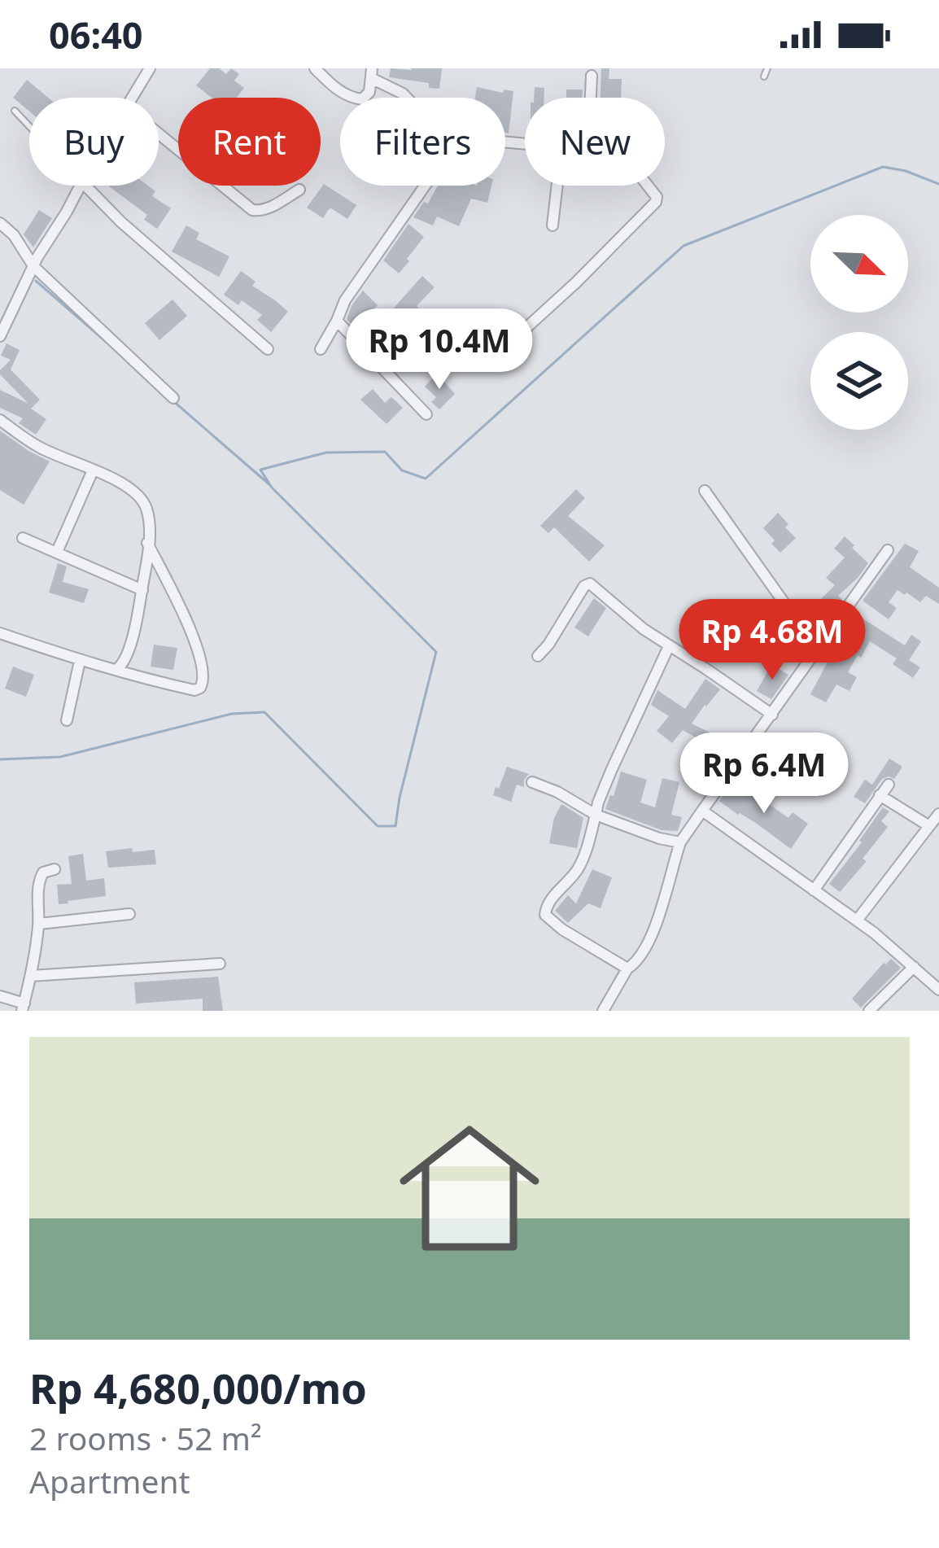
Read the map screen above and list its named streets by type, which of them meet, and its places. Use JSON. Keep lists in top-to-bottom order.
{
  "north": "bottom right",
  "page": {
    "status": "06:40",
    "chip": [
      "Buy",
      "Rent",
      "Filters",
      "New"
    ],
    "price": ["Rp 10.4M", "Rp 4.68M", "Rp 6.4M"],
    "list": [
      {
        "name": "Rp 4,680,000/mo",
        "note": "2 rooms · 52 m² · Apartment"
      }
    ]
  }
}
